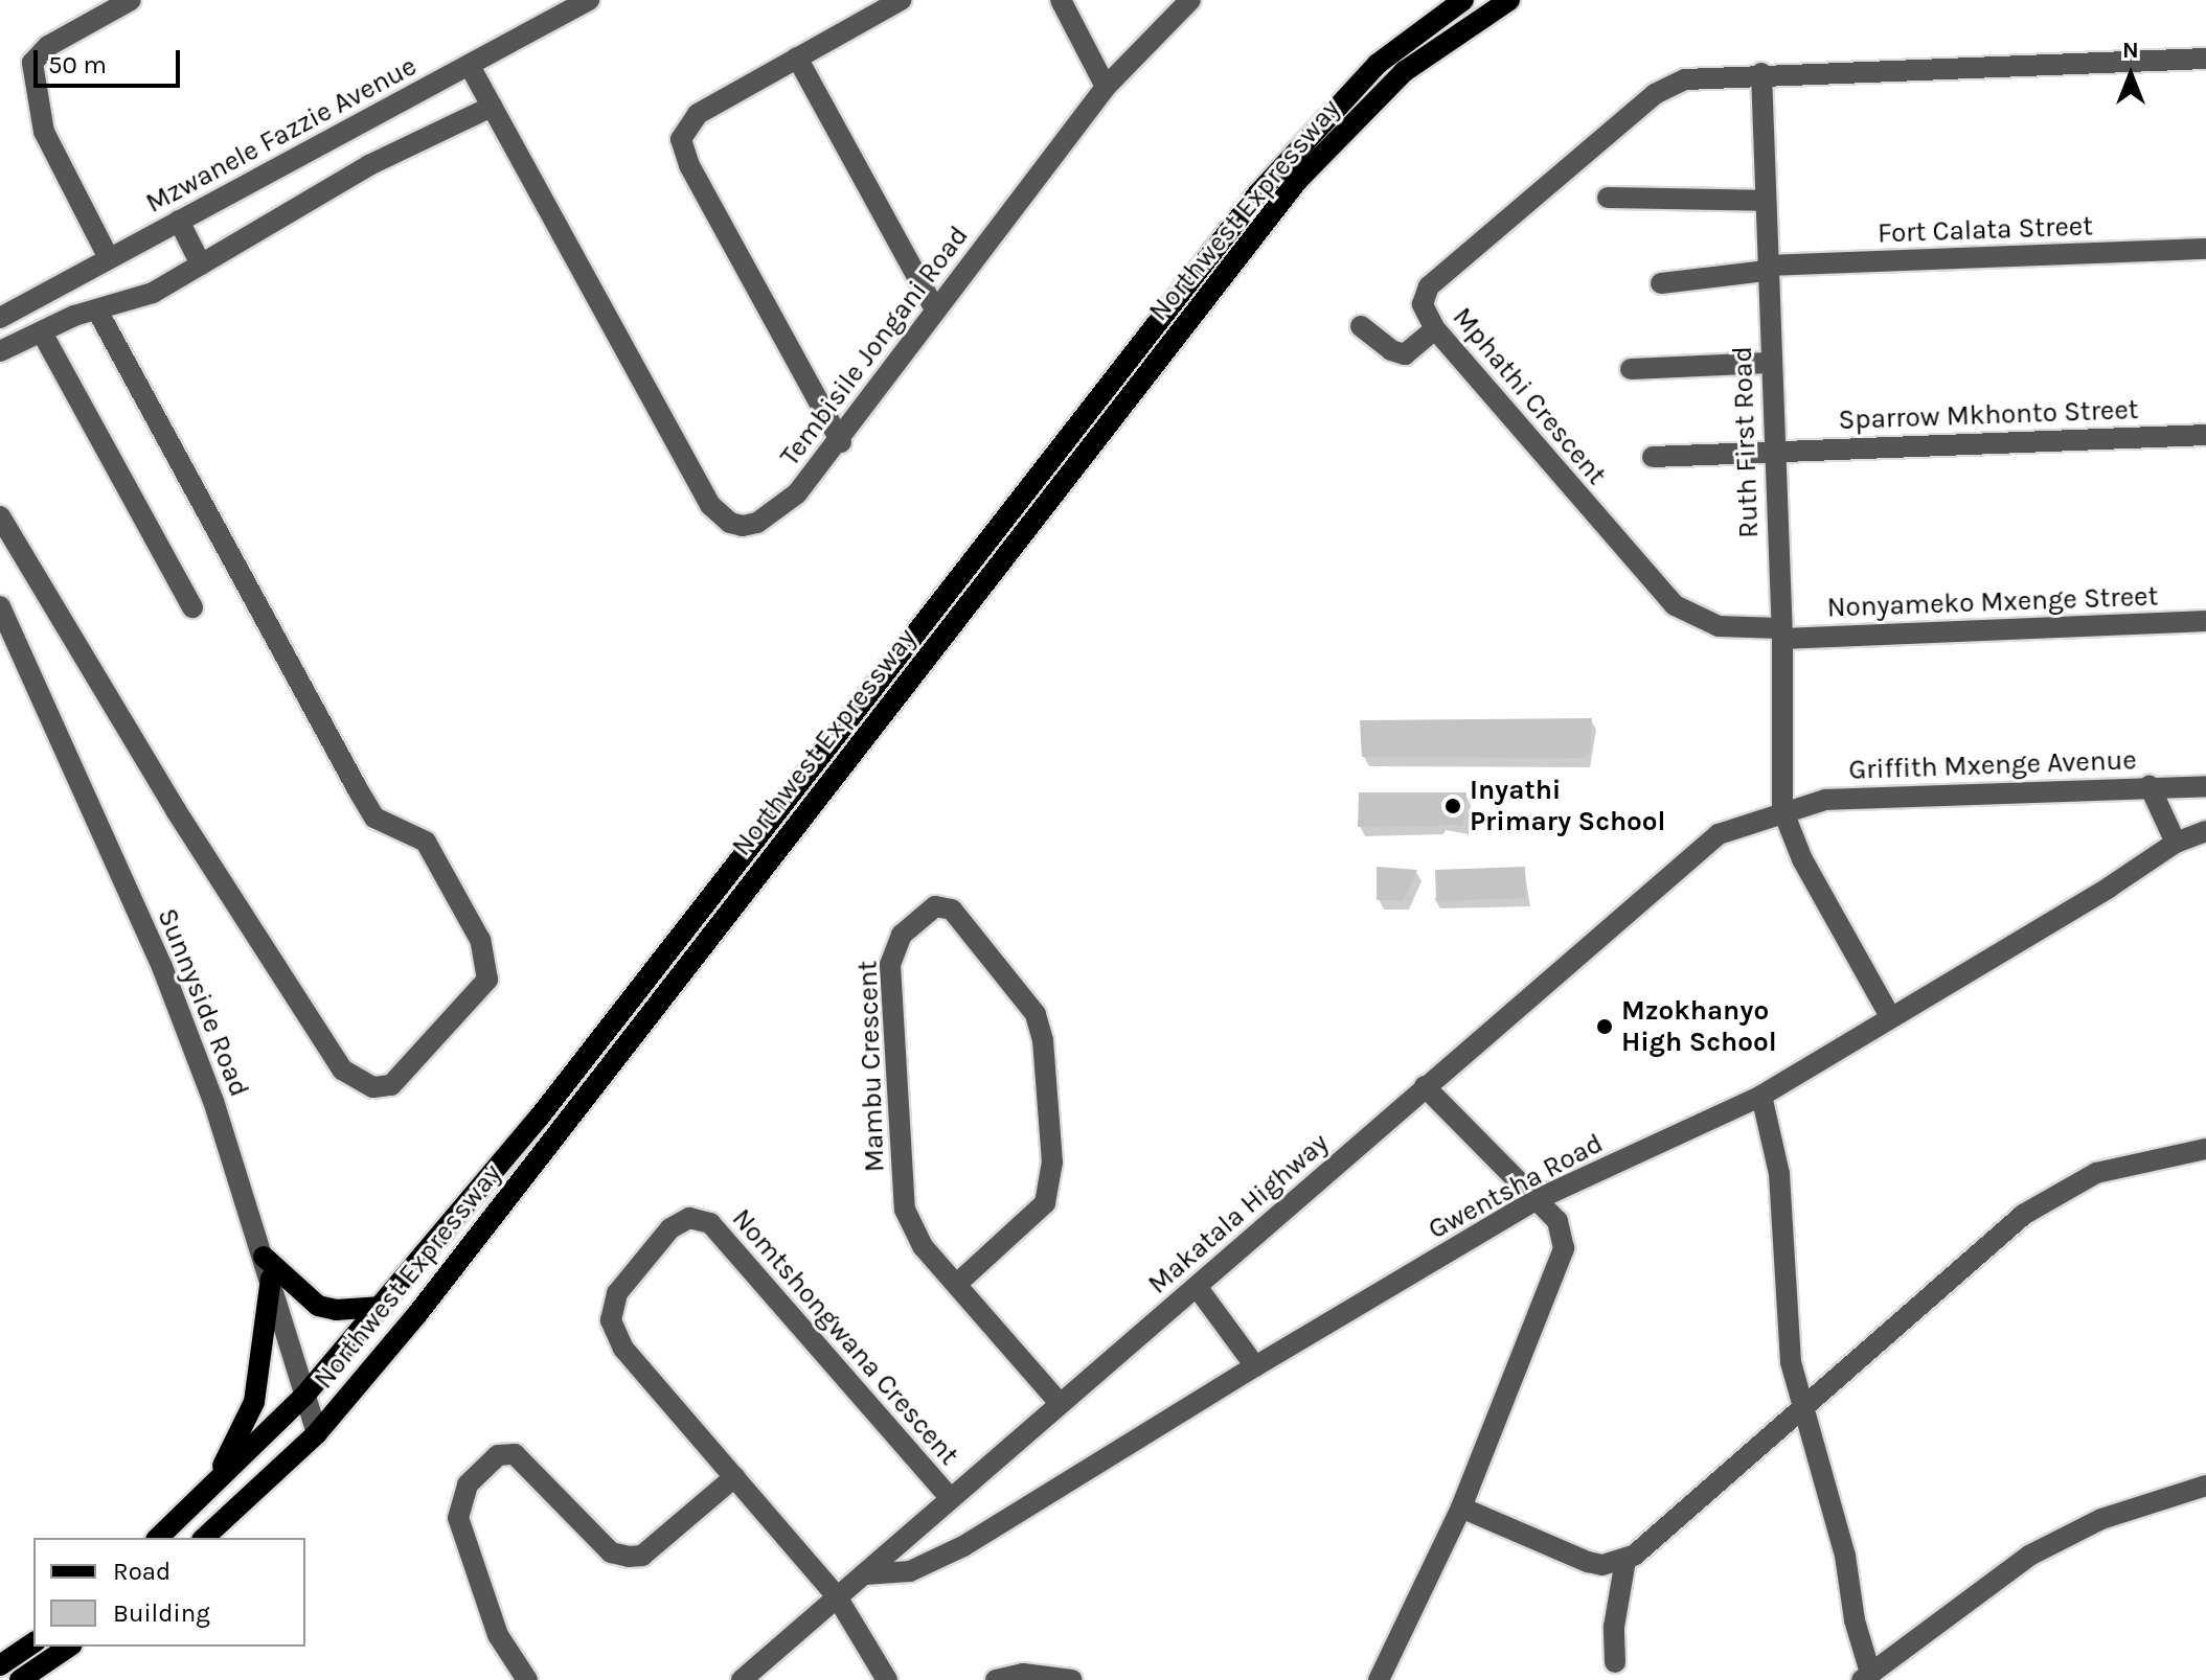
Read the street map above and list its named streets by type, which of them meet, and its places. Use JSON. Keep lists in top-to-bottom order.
{
  "streets": {
    "main road": ["Northwest Expressway"],
    "street": [
      "Mzwanele Fazzie Avenue",
      "Fort Calata Street",
      "Tembisile Jongani Road",
      "Mphathi Crescent",
      "Sparrow Mkhonto Street",
      "Ruth First Road",
      "Nonyameko Mxenge Street",
      "Griffith Mxenge Avenue",
      "Sunnyside Road",
      "Mambu Crescent",
      "Gwentsha Road",
      "Makatala Highway",
      "Nomtshongwana Crescent"
    ]
  },
  "crossings": [
    ["Mzwanele Fazzie Avenue", "Tembisile Jongani Road"],
    ["Northwest Expressway", "Sunnyside Road"],
    ["Fort Calata Street", "Ruth First Road"],
    ["Mphathi Crescent", "Ruth First Road"],
    ["Mphathi Crescent", "Nonyameko Mxenge Street"],
    ["Sparrow Mkhonto Street", "Ruth First Road"],
    ["Ruth First Road", "Nonyameko Mxenge Street"],
    ["Ruth First Road", "Griffith Mxenge Avenue"],
    ["Ruth First Road", "Makatala Highway"],
    ["Griffith Mxenge Avenue", "Makatala Highway"],
    ["Mambu Crescent", "Makatala Highway"],
    ["Gwentsha Road", "Makatala Highway"],
    ["Makatala Highway", "Nomtshongwana Crescent"]
  ],
  "places": ["Inyathi Primary School", "Mzokhanyo High School"],
  "legend": ["Road", "Building"],
  "scale_bar": "50 m",
  "north": "top"
}
